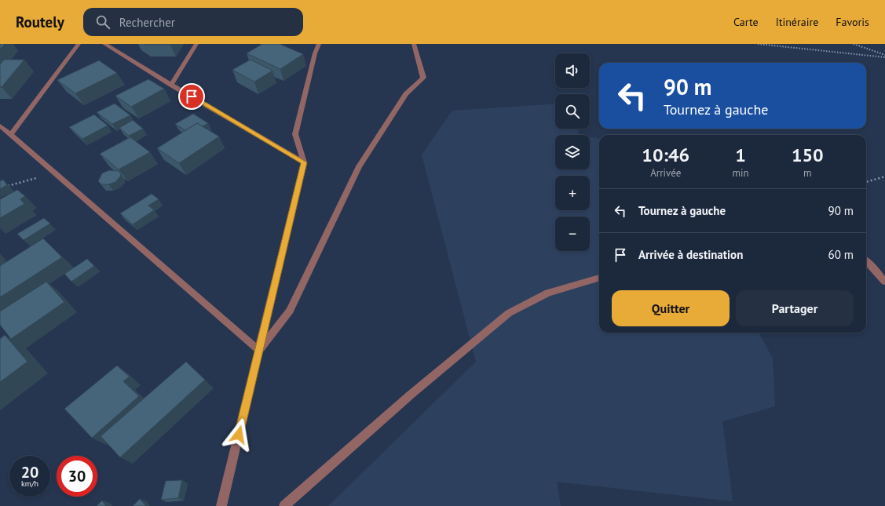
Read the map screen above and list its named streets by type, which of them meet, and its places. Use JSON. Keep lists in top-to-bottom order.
{
  "page": {
    "header": "Routely",
    "search": "Rechercher",
    "nav": ["Carte", "Itinéraire", "Favoris"],
    "map_buttons": ["+", "−"],
    "turn": ["90 m", "Tournez à gauche"],
    "eta": [
      "10:46",
      "Arrivée",
      "1",
      "min",
      "150",
      "m"
    ],
    "list": [
      {
        "name": "Tournez à gauche",
        "value": "90 m"
      },
      {
        "name": "Arrivée à destination",
        "value": "60 m"
      }
    ],
    "buttons": ["Quitter", "Partager"],
    "speed": "20 km/h",
    "limit": "30"
  }
}
